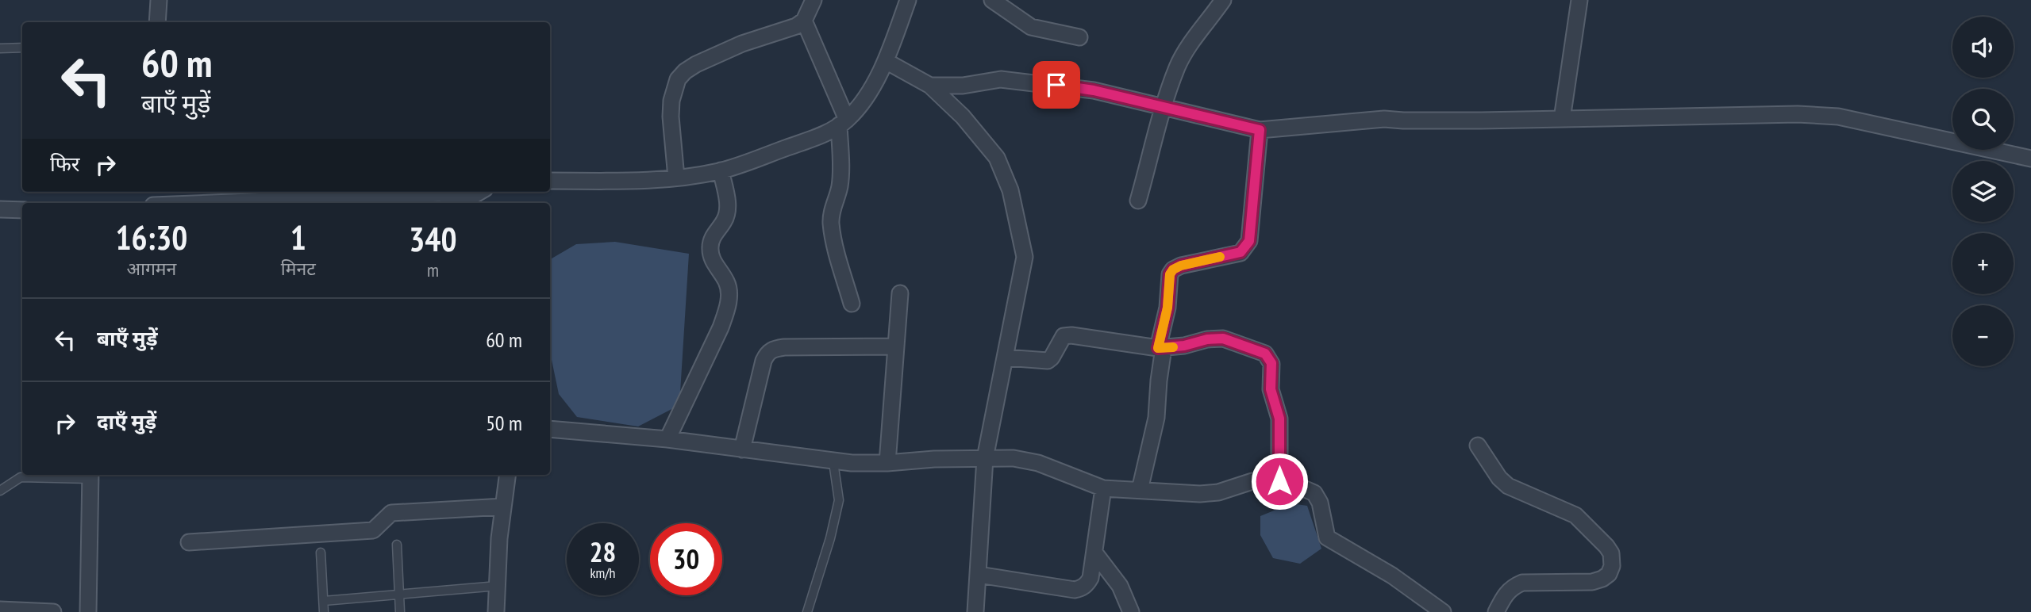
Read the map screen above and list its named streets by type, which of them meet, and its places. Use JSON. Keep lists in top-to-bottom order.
{
  "page": {
    "map_buttons": ["+", "−"],
    "turn": ["60 m", "बाएँ मुड़ें"],
    "then": "फिर",
    "eta": [
      "16:30",
      "आगमन",
      "1",
      "मिनट",
      "340",
      "m"
    ],
    "list": [
      {
        "name": "बाएँ मुड़ें",
        "value": "60 m"
      },
      {
        "name": "दाएँ मुड़ें",
        "value": "50 m"
      }
    ],
    "speed": "28 km/h",
    "limit": "30"
  }
}
